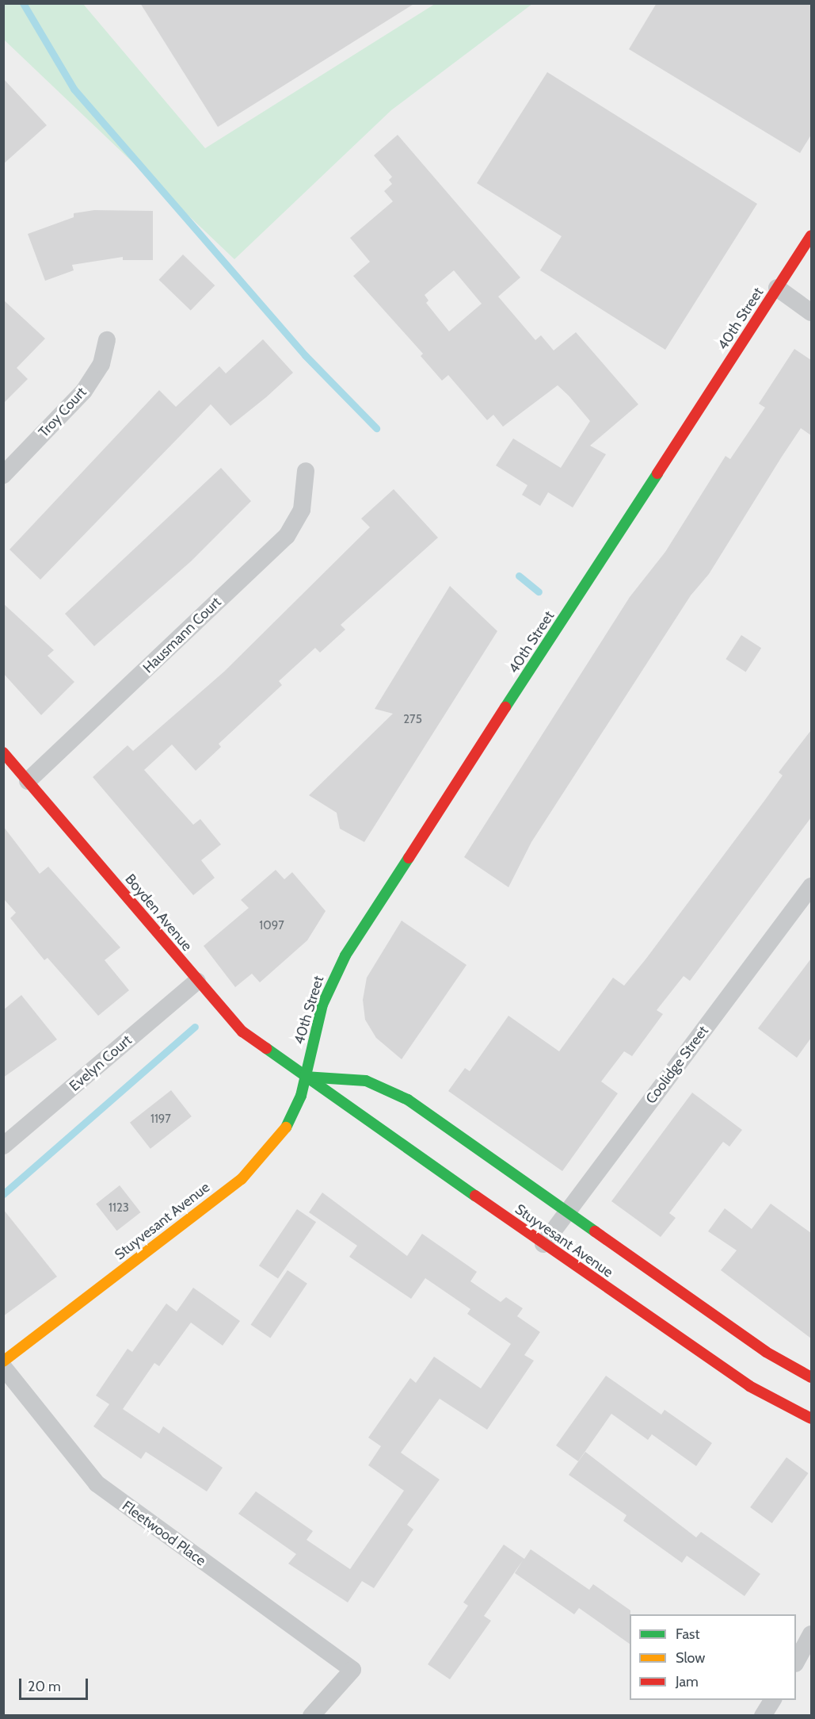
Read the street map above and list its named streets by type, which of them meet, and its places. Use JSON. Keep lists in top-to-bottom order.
{
  "streets": {
    "main road": ["40th Street", "Boyden Avenue", "Stuyvesant Avenue"],
    "street": [
      "Troy Court",
      "Hausmann Court",
      "Evelyn Court",
      "Coolidge Street",
      "Fleetwood Place"
    ]
  },
  "crossings": [
    ["40th Street", "Boyden Avenue"],
    ["40th Street", "Stuyvesant Avenue"],
    ["Hausmann Court", "Boyden Avenue"],
    ["Boyden Avenue", "Evelyn Court"],
    ["Boyden Avenue", "Stuyvesant Avenue"],
    ["Coolidge Street", "Stuyvesant Avenue"]
  ],
  "house_numbers": [
    "275",
    "1097",
    "1197",
    "1123"
  ],
  "legend": ["Fast", "Slow", "Jam"],
  "scale_bar": "20 m"
}
